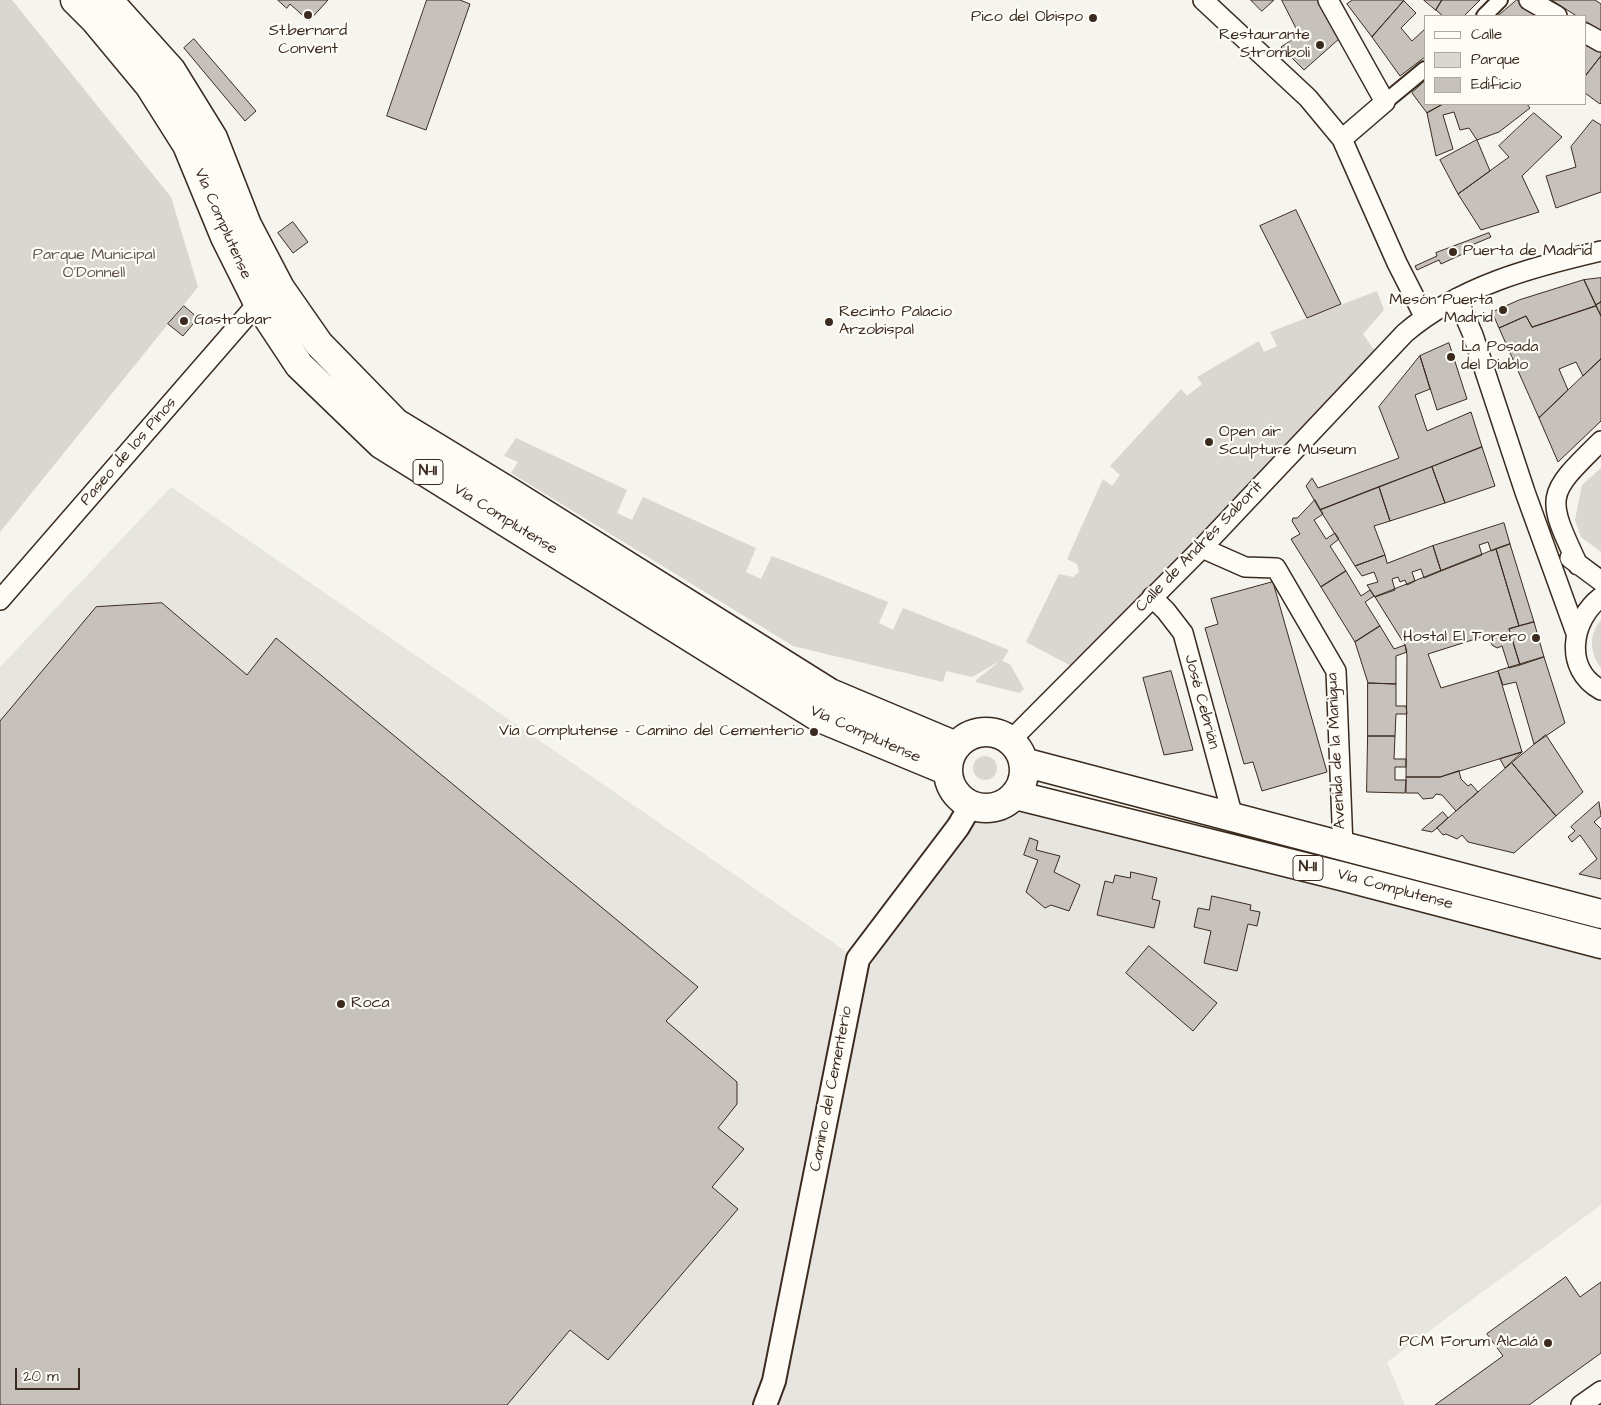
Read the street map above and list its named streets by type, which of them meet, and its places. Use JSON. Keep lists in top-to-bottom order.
{
  "streets": {
    "main road": ["Vía Complutense", "N-II"],
    "street": [
      "Paseo de los Pinos",
      "Calle de Andrés Saborit",
      "José Cebrián",
      "Avenida de la Manigua",
      "Camino del Cementerio"
    ]
  },
  "crossings": [
    ["Vía Complutense", "Paseo de los Pinos"],
    ["Vía Complutense", "N-II"],
    ["Vía Complutense", "Calle de Andrés Saborit"],
    ["Vía Complutense", "José Cebrián"],
    ["Vía Complutense", "Avenida de la Manigua"],
    ["Vía Complutense", "Camino del Cementerio"],
    ["N-II", "Calle de Andrés Saborit"],
    ["N-II", "Camino del Cementerio"],
    ["Calle de Andrés Saborit", "José Cebrián"],
    ["Calle de Andrés Saborit", "Avenida de la Manigua"],
    ["Calle de Andrés Saborit", "Camino del Cementerio"]
  ],
  "parks": ["Parque Municipal O'Donnell"],
  "places": [
    "St.bernard Convent",
    "Pico del Obispo",
    "Restaurante Stromboli",
    "Puerta de Madrid",
    "Mesón Puerta Madrid",
    "Gastrobar",
    "Recinto Palacio Arzobispal",
    "La Posada del Diablo",
    "Open air Sculpture Museum",
    "Hostal El Torero",
    "Vía Complutense - Camino del Cementerio",
    "Roca",
    "PCM Forum Alcalá"
  ],
  "legend": ["Calle", "Parque", "Edificio"],
  "scale_bar": "20 m"
}
